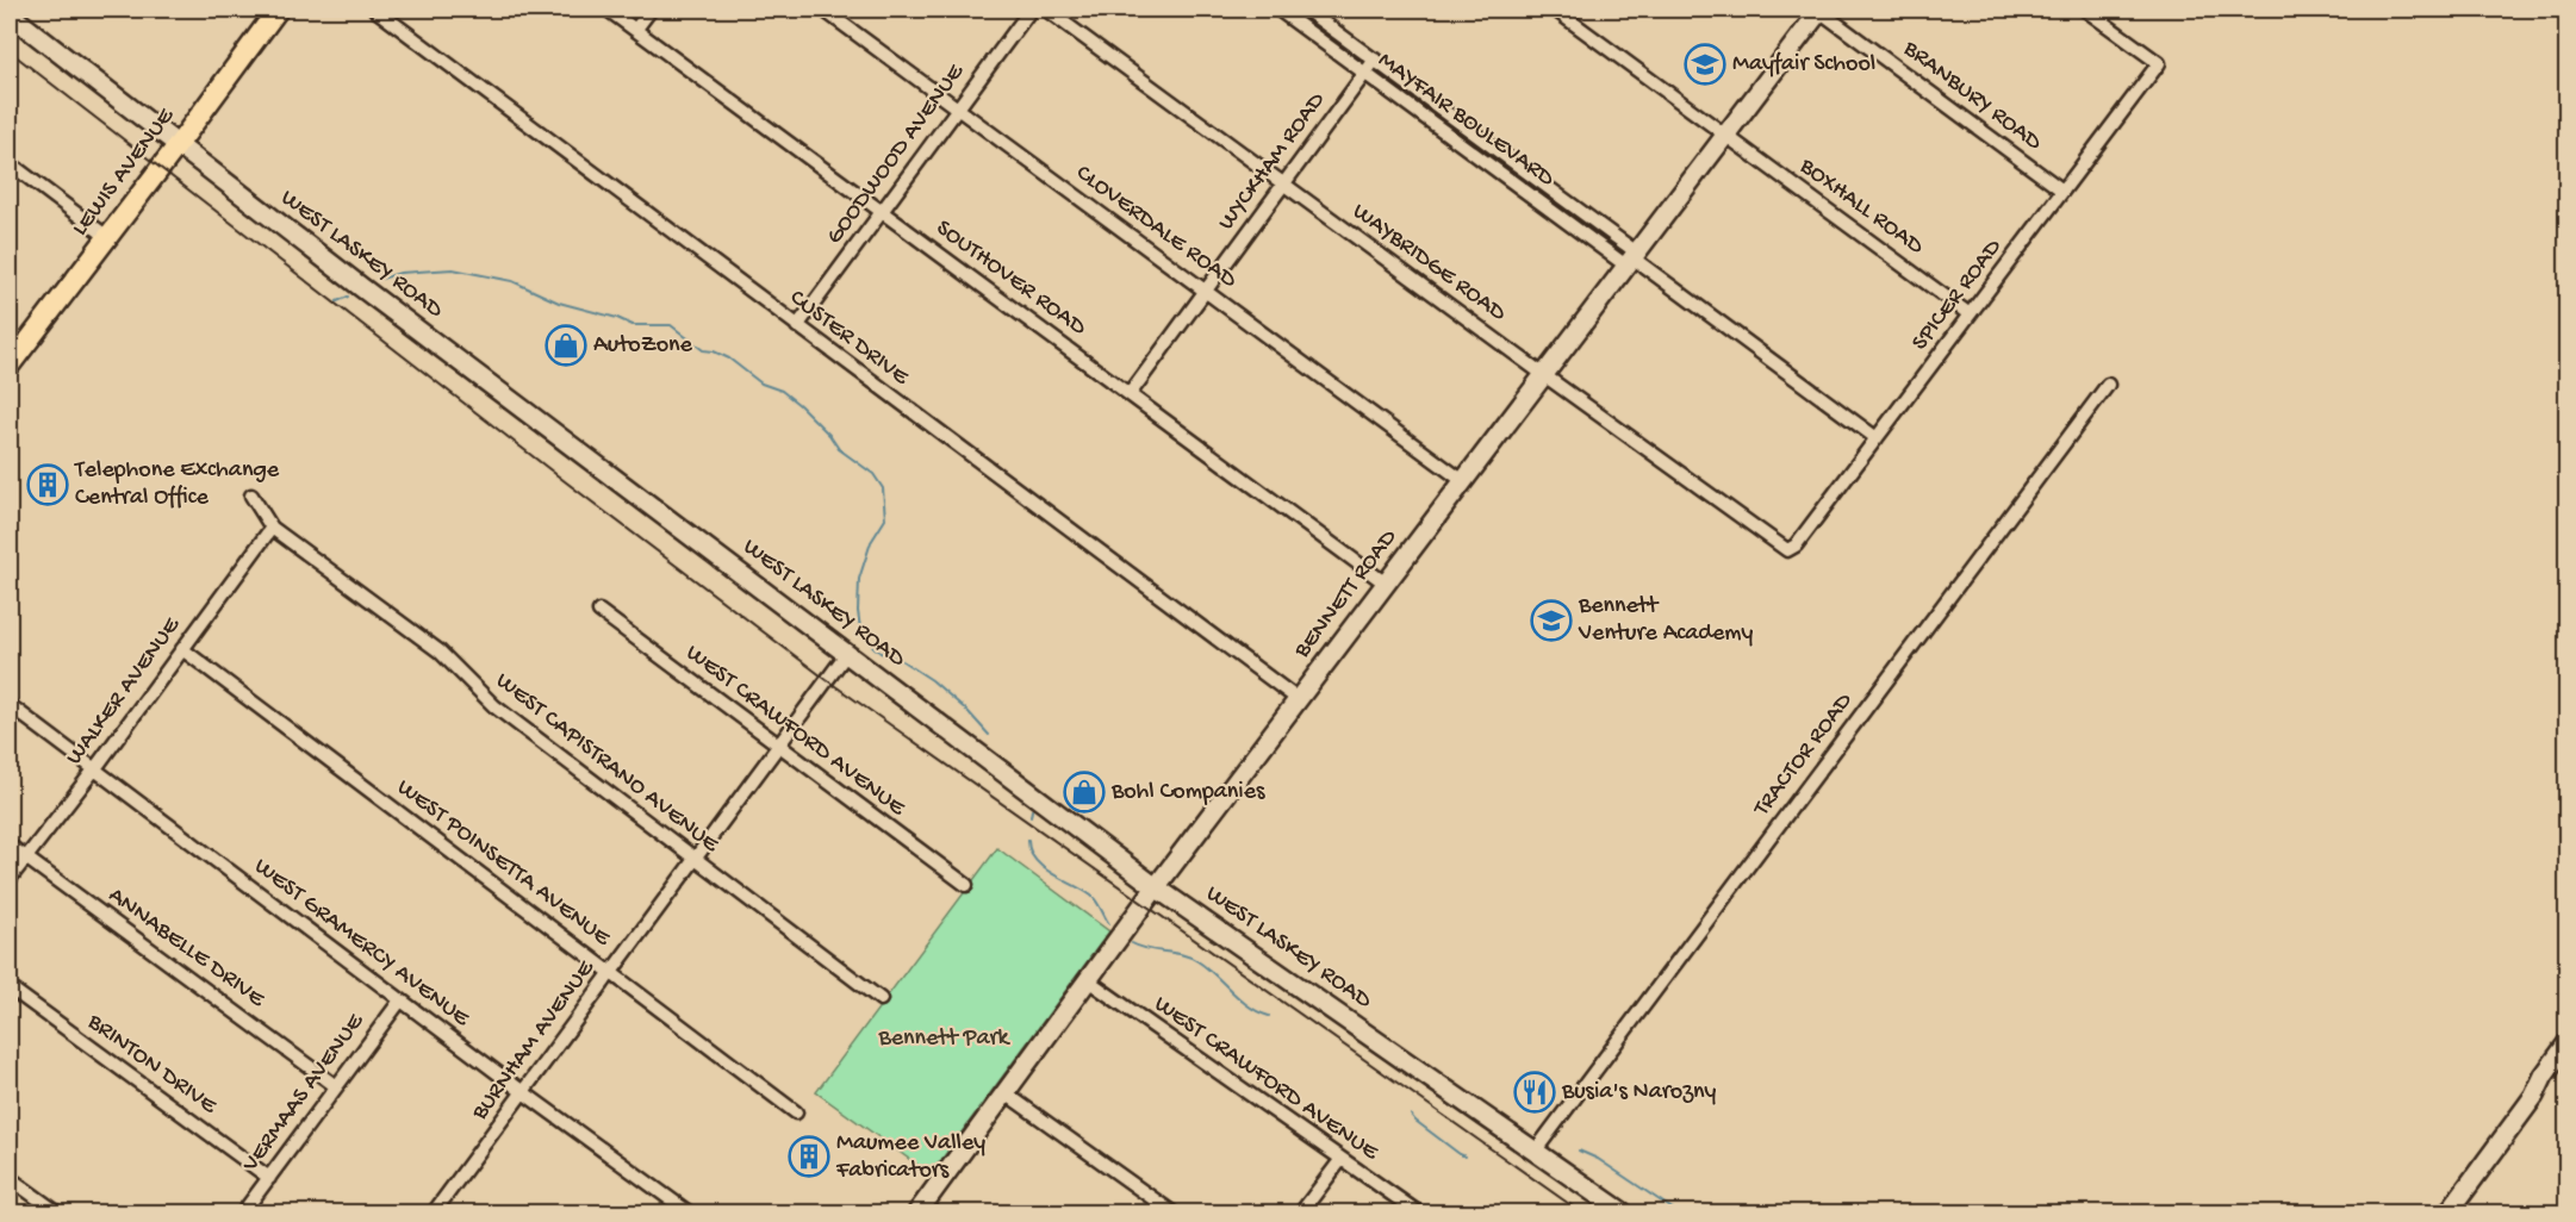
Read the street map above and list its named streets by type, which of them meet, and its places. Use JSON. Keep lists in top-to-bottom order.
{
  "streets": {
    "main road": ["LEWIS AVENUE", "WEST LASKEY ROAD", "BENNETT ROAD"],
    "street": [
      "BRANBURY ROAD",
      "MAYFAIR BOULEVARD",
      "GOODWOOD AVENUE",
      "WYCKHAM ROAD",
      "BOXHALL ROAD",
      "CLOVERDALE ROAD",
      "WAYBRIDGE ROAD",
      "SOUTHOVER ROAD",
      "SPICER ROAD",
      "CUSTER DRIVE",
      "WALKER AVENUE",
      "WEST CRAWFORD AVENUE",
      "TRACTOR ROAD",
      "WEST CAPISTRANO AVENUE",
      "WEST POINSETTA AVENUE",
      "WEST GRAMERCY AVENUE",
      "ANNABELLE DRIVE",
      "BURNHAM AVENUE",
      "BRINTON DRIVE",
      "VERMAAS AVENUE"
    ]
  },
  "crossings": [
    ["BRANBURY ROAD", "SPICER ROAD"],
    ["BRANBURY ROAD", "BENNETT ROAD"],
    ["MAYFAIR BOULEVARD", "WYCKHAM ROAD"],
    ["MAYFAIR BOULEVARD", "SPICER ROAD"],
    ["MAYFAIR BOULEVARD", "BENNETT ROAD"],
    ["GOODWOOD AVENUE", "CLOVERDALE ROAD"],
    ["GOODWOOD AVENUE", "SOUTHOVER ROAD"],
    ["GOODWOOD AVENUE", "CUSTER DRIVE"],
    ["WYCKHAM ROAD", "CLOVERDALE ROAD"],
    ["WYCKHAM ROAD", "WAYBRIDGE ROAD"],
    ["WYCKHAM ROAD", "SOUTHOVER ROAD"],
    ["LEWIS AVENUE", "WEST LASKEY ROAD"],
    ["BOXHALL ROAD", "SPICER ROAD"],
    ["BOXHALL ROAD", "BENNETT ROAD"],
    ["CLOVERDALE ROAD", "BENNETT ROAD"],
    ["WEST LASKEY ROAD", "BENNETT ROAD"],
    ["WEST LASKEY ROAD", "TRACTOR ROAD"],
    ["WEST LASKEY ROAD", "BURNHAM AVENUE"],
    ["WAYBRIDGE ROAD", "SPICER ROAD"],
    ["WAYBRIDGE ROAD", "BENNETT ROAD"],
    ["SOUTHOVER ROAD", "BENNETT ROAD"],
    ["CUSTER DRIVE", "BENNETT ROAD"],
    ["BENNETT ROAD", "WEST CRAWFORD AVENUE"],
    ["WALKER AVENUE", "WEST CAPISTRANO AVENUE"],
    ["WALKER AVENUE", "WEST POINSETTA AVENUE"],
    ["WALKER AVENUE", "WEST GRAMERCY AVENUE"],
    ["WALKER AVENUE", "ANNABELLE DRIVE"],
    ["WEST CRAWFORD AVENUE", "BURNHAM AVENUE"],
    ["WEST CAPISTRANO AVENUE", "BURNHAM AVENUE"],
    ["WEST POINSETTA AVENUE", "BURNHAM AVENUE"],
    ["WEST GRAMERCY AVENUE", "BURNHAM AVENUE"],
    ["WEST GRAMERCY AVENUE", "VERMAAS AVENUE"],
    ["ANNABELLE DRIVE", "VERMAAS AVENUE"],
    ["BRINTON DRIVE", "VERMAAS AVENUE"]
  ],
  "parks": ["Bennett Park"],
  "places": {
    "school or university": ["Mayfair School", "Bennett Venture Academy"],
    "shop": ["AutoZone", "Bohl Companies"],
    "building": ["Telephone Exchange Central Office", "Maumee Valley Fabricators"],
    "restaurant": ["Busia's Narozny"]
  }
}
